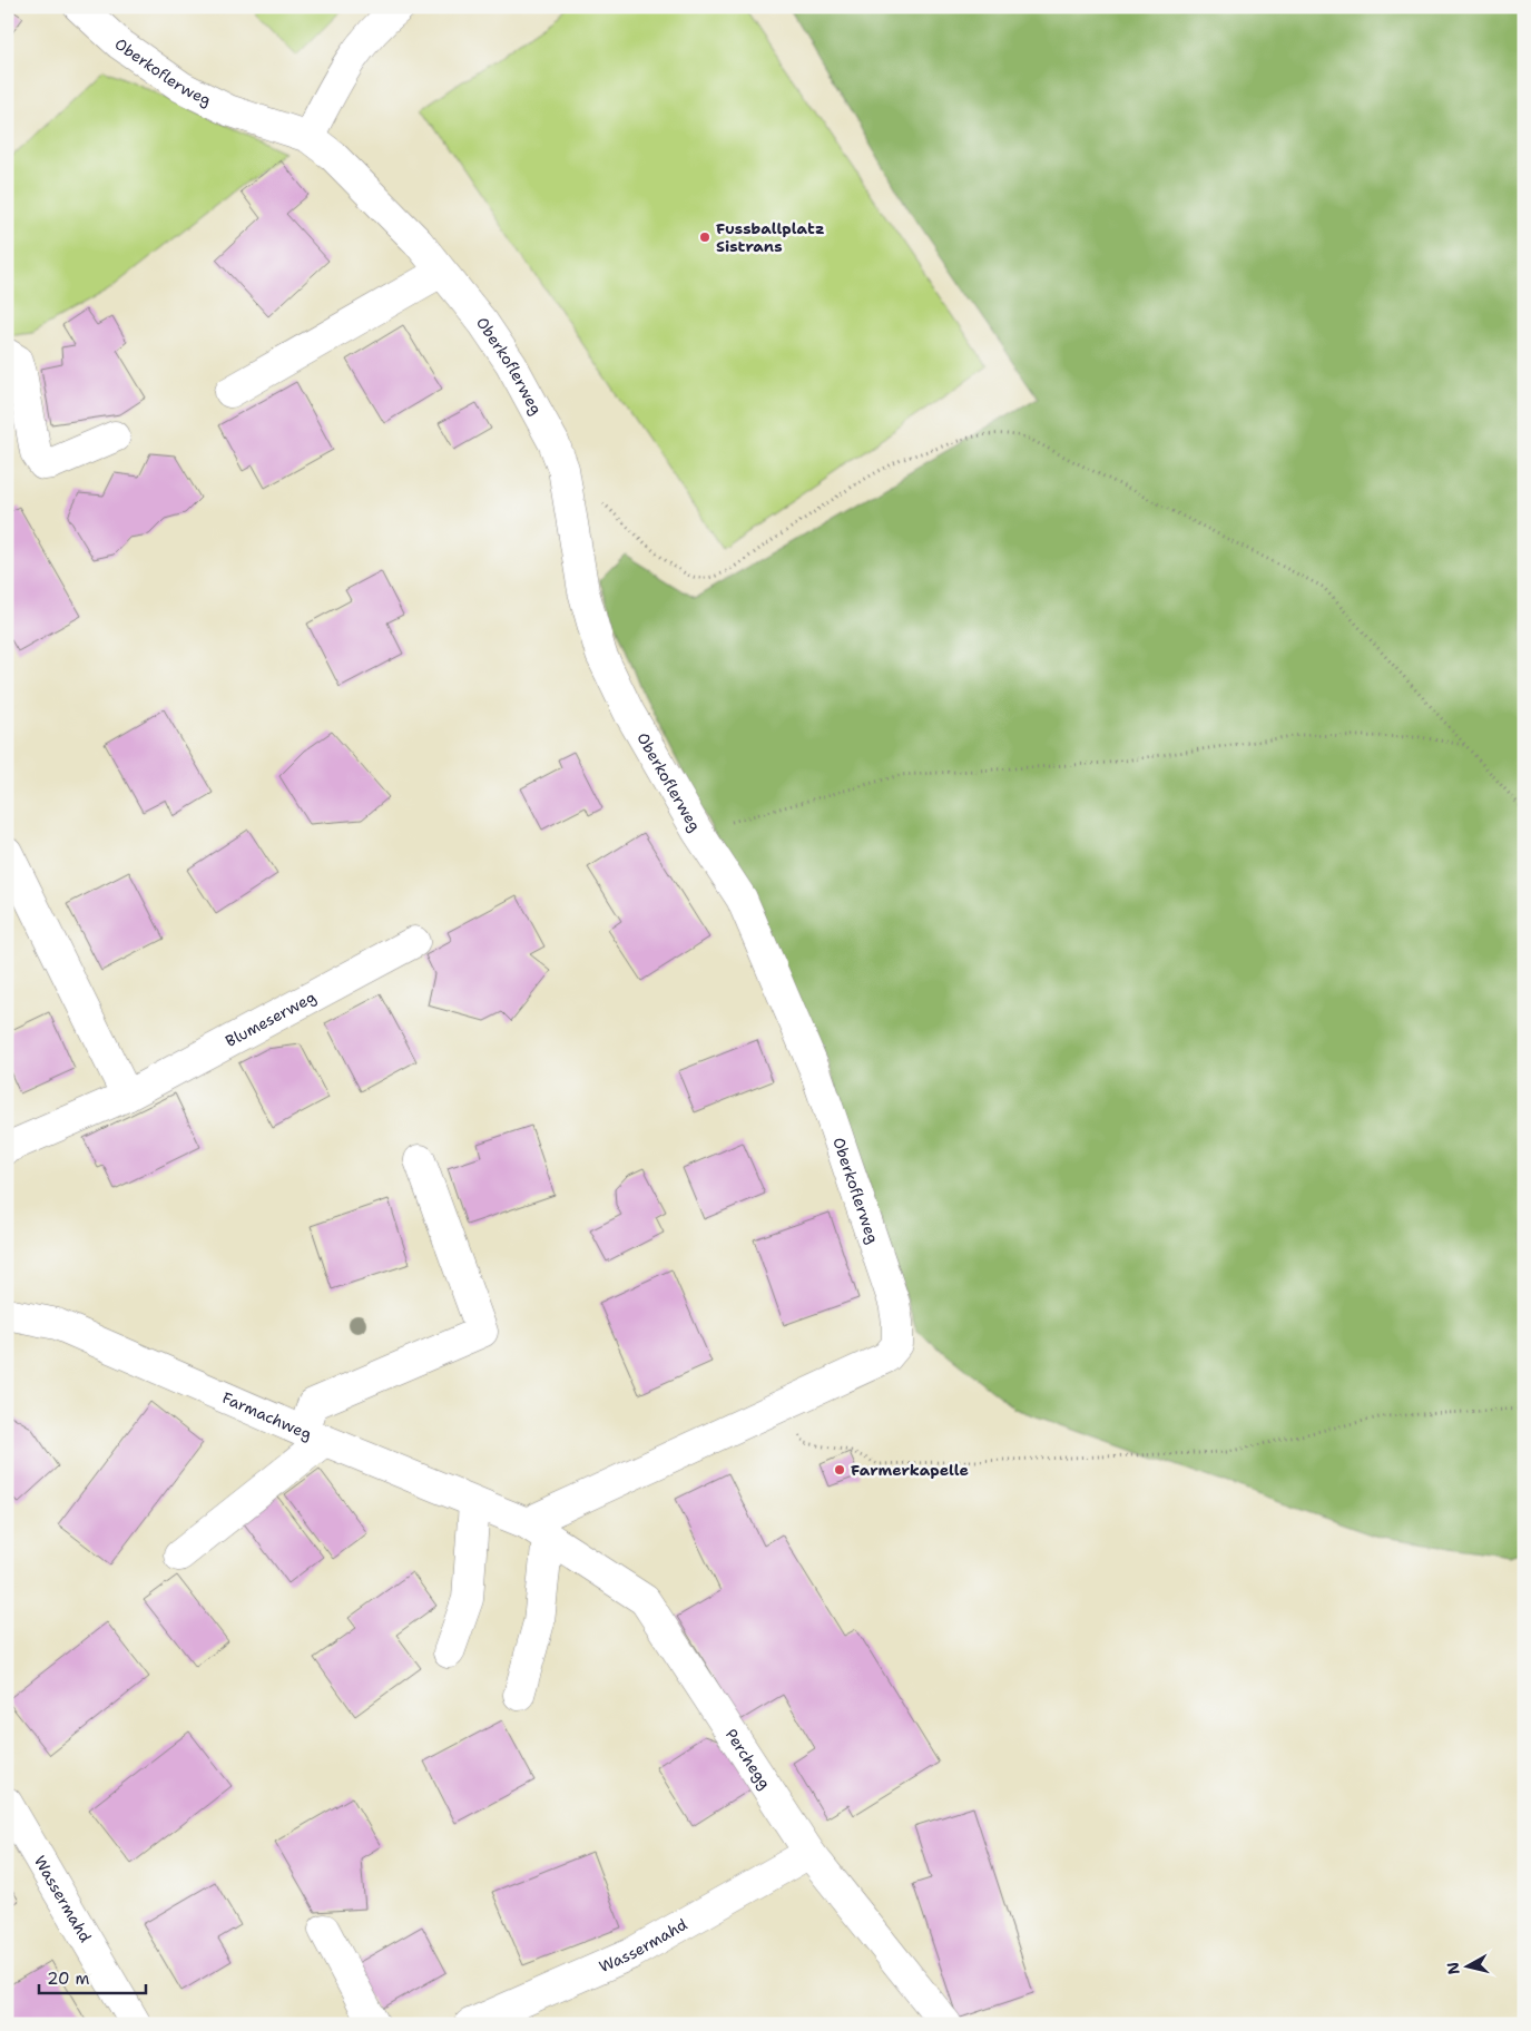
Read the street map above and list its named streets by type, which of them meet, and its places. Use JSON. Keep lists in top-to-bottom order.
{
  "streets": {
    "street": [
      "Oberkoflerweg",
      "Blumeserweg",
      "Farmachweg",
      "Perchegg",
      "Wassermahd"
    ]
  },
  "crossings": [
    ["Oberkoflerweg", "Farmachweg"],
    ["Oberkoflerweg", "Perchegg"],
    ["Farmachweg", "Perchegg"],
    ["Perchegg", "Wassermahd"]
  ],
  "places": ["Fussballplatz Sistrans", "Farmerkapelle"],
  "scale_bar": "20 m",
  "north": "left"
}
